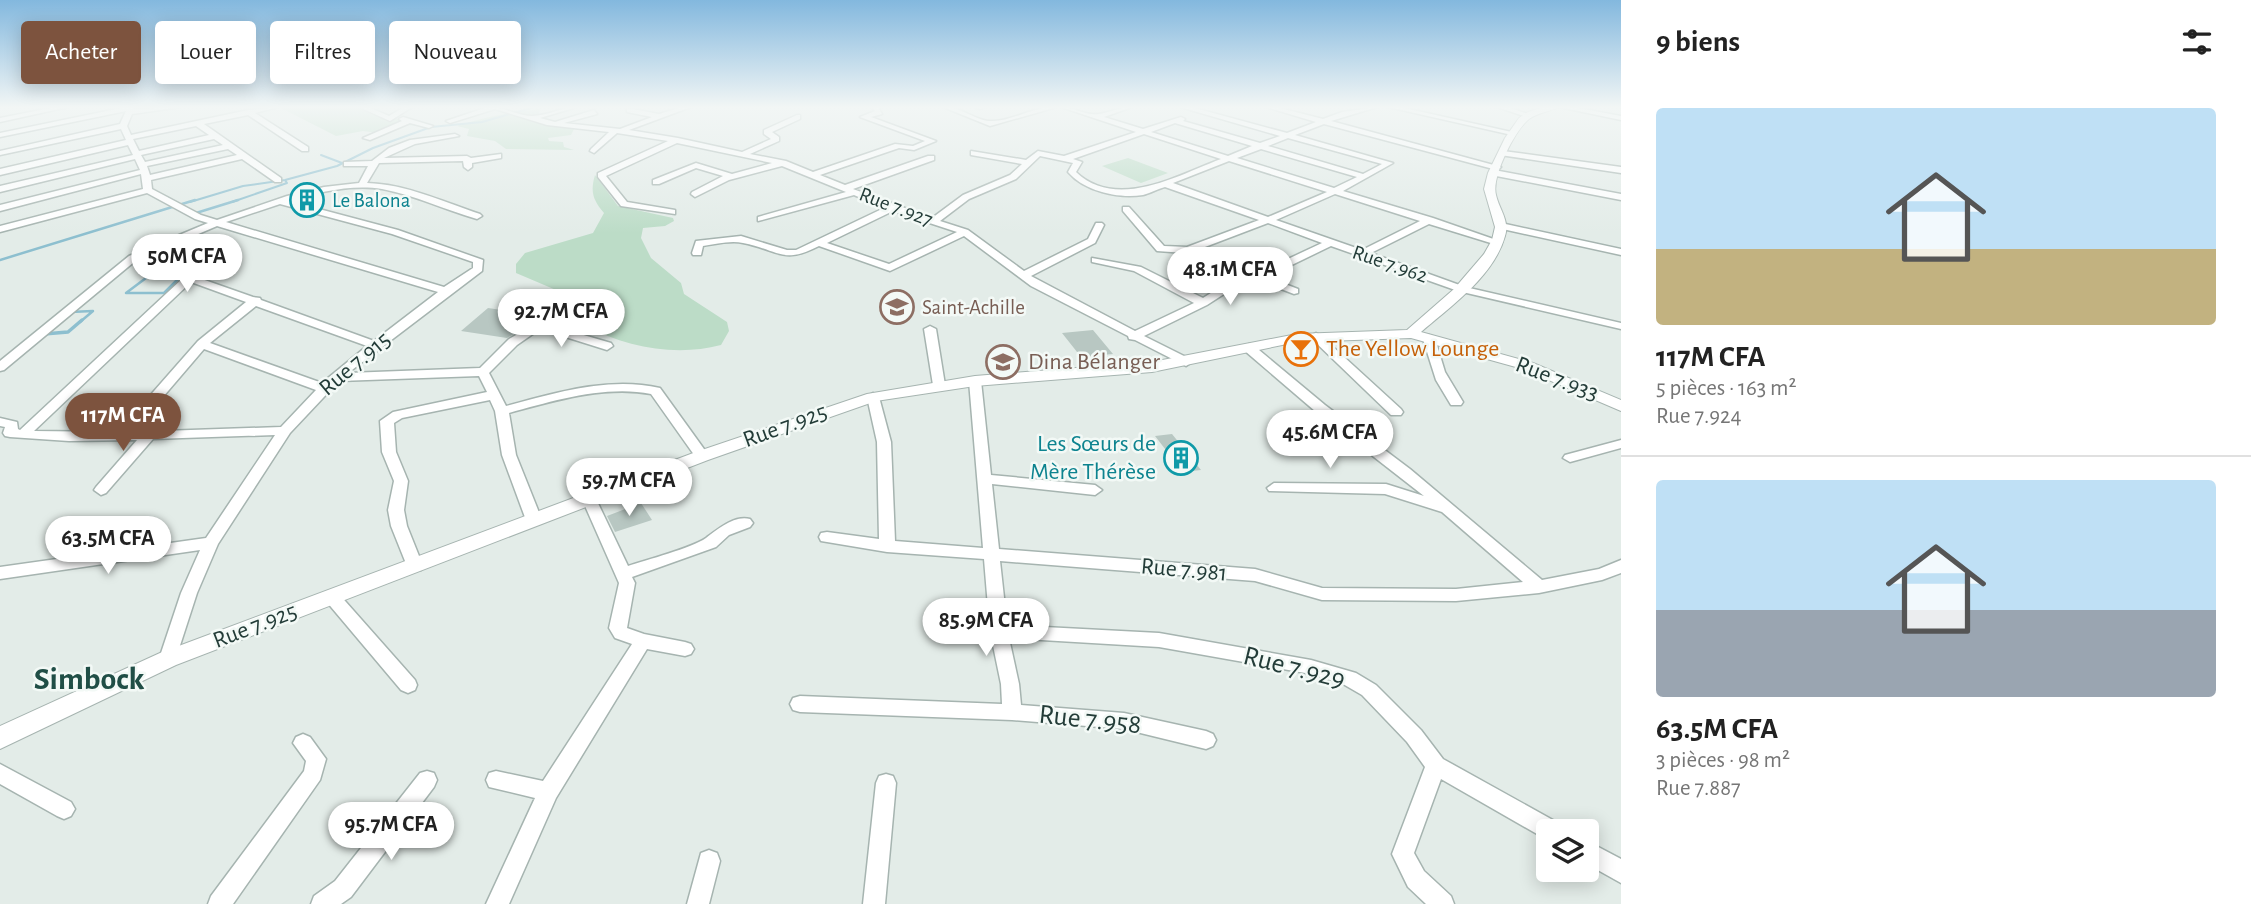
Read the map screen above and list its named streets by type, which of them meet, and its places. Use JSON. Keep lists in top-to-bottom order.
{
  "streets": {
    "street": [
      "Rue 7.927",
      "Rue 7.962",
      "Rue 7.915",
      "Rue 7.933",
      "Rue 7.925",
      "Rue 7.981",
      "Rue 7.929",
      "Rue 7.958"
    ]
  },
  "crossings": [
    ["Rue 7.927", "Rue 7.925"],
    ["Rue 7.915", "Rue 7.925"],
    ["Rue 7.933", "Rue 7.925"],
    ["Rue 7.925", "Rue 7.958"],
    ["Rue 7.981", "Rue 7.958"],
    ["Rue 7.929", "Rue 7.958"]
  ],
  "districts": ["Simbock"],
  "places": {
    "building": ["Le Balona", "Les Sœurs de Mère Thérèse"],
    "school or university": ["Saint-Achille", "Dina Bélanger"],
    "bar": ["The Yellow Lounge"]
  },
  "page": {
    "heading": "9 biens",
    "chip": [
      "Acheter",
      "Louer",
      "Filtres",
      "Nouveau"
    ],
    "list": [
      {
        "name": "117M CFA",
        "note": "5 pièces · 163 m² · Rue 7.924"
      },
      {
        "name": "63.5M CFA",
        "note": "3 pièces · 98 m² · Rue 7.887"
      }
    ],
    "price": [
      "50M CFA",
      "48.1M CFA",
      "92.7M CFA",
      "117M CFA",
      "45.6M CFA",
      "59.7M CFA",
      "63.5M CFA",
      "85.9M CFA",
      "95.7M CFA"
    ]
  }
}
